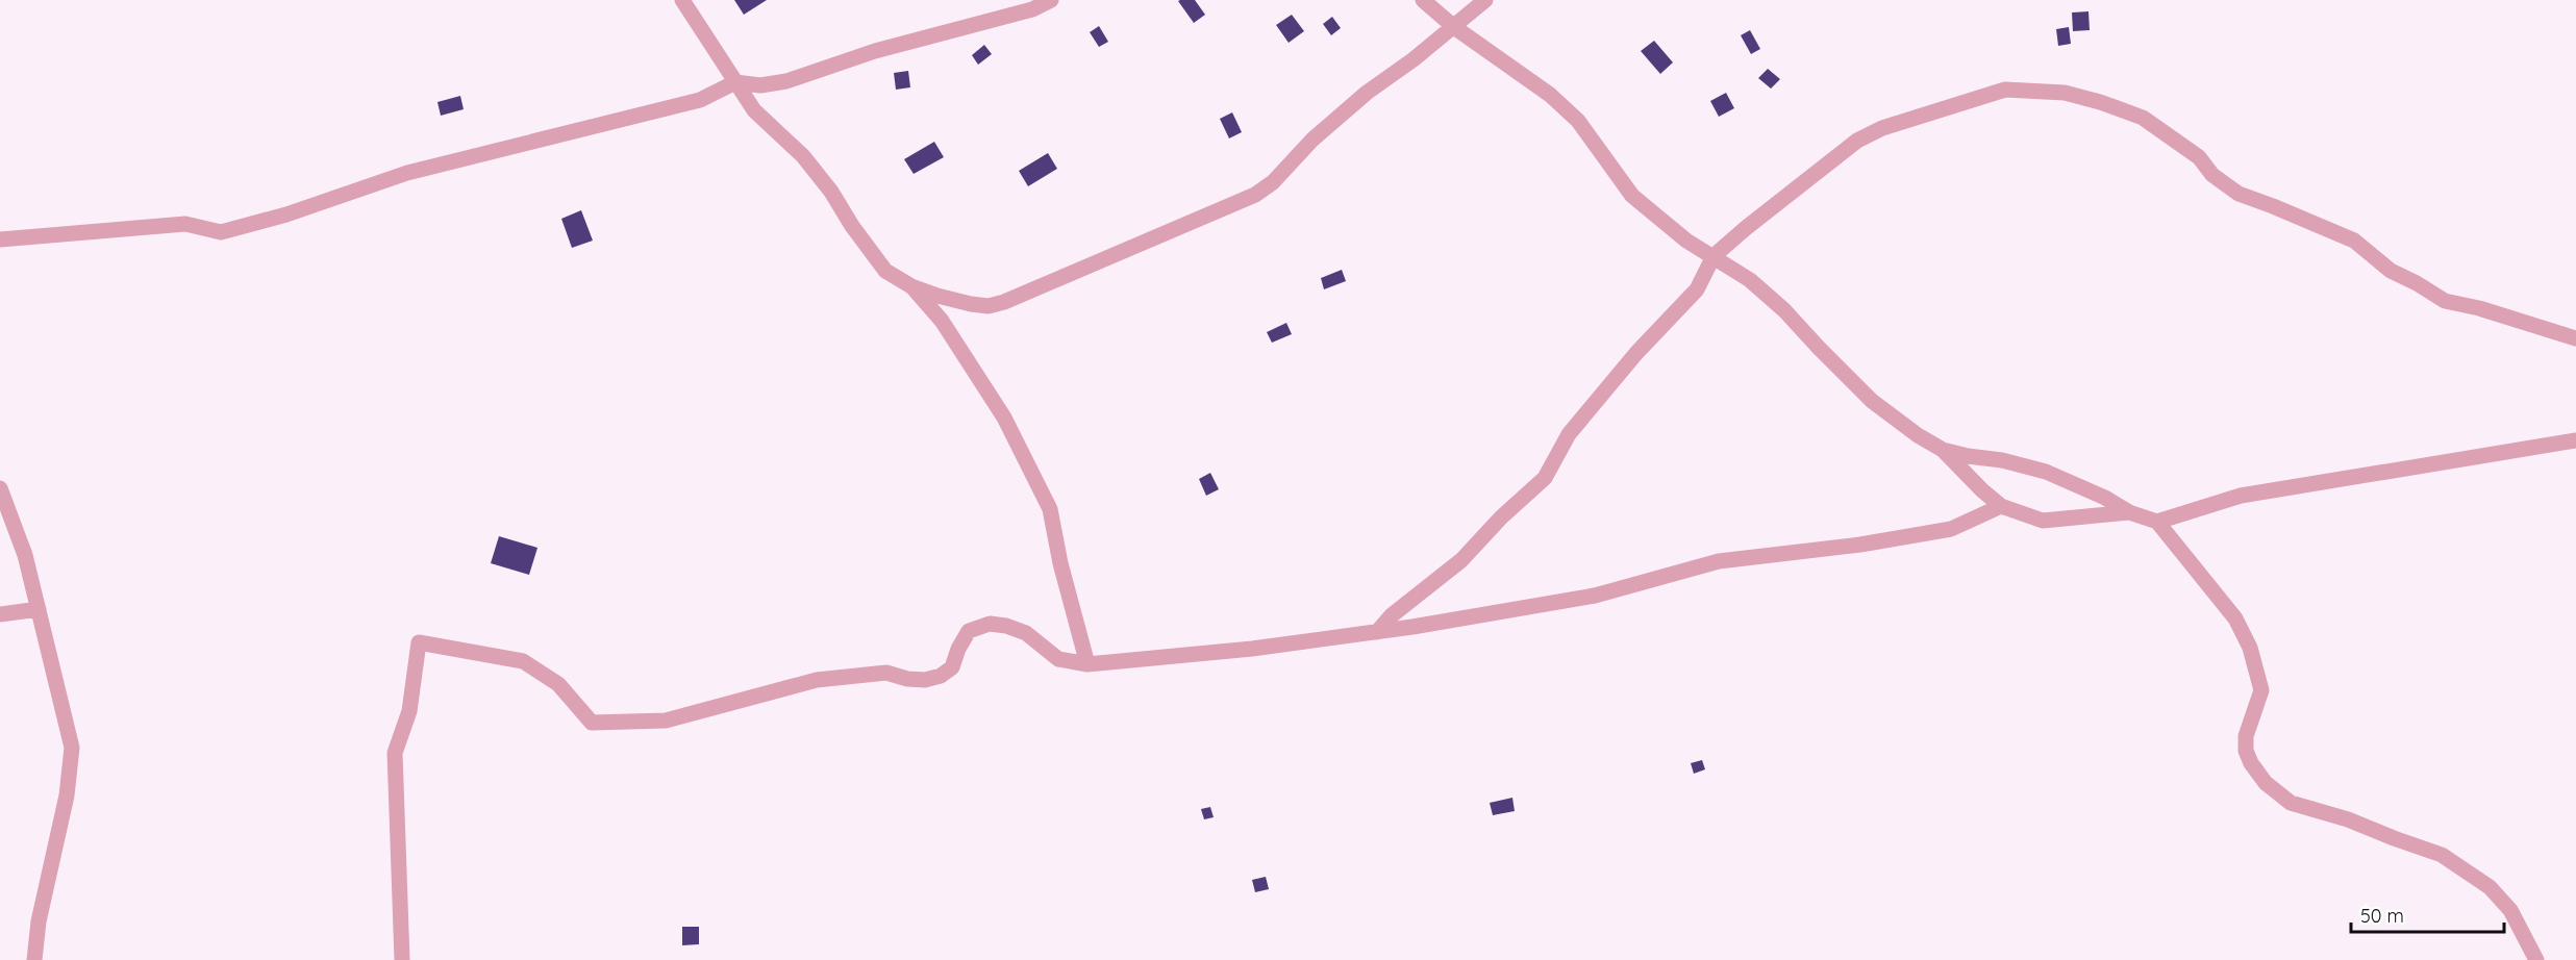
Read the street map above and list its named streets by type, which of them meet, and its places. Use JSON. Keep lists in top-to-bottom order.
{
  "scale_bar": "50 m"
}
